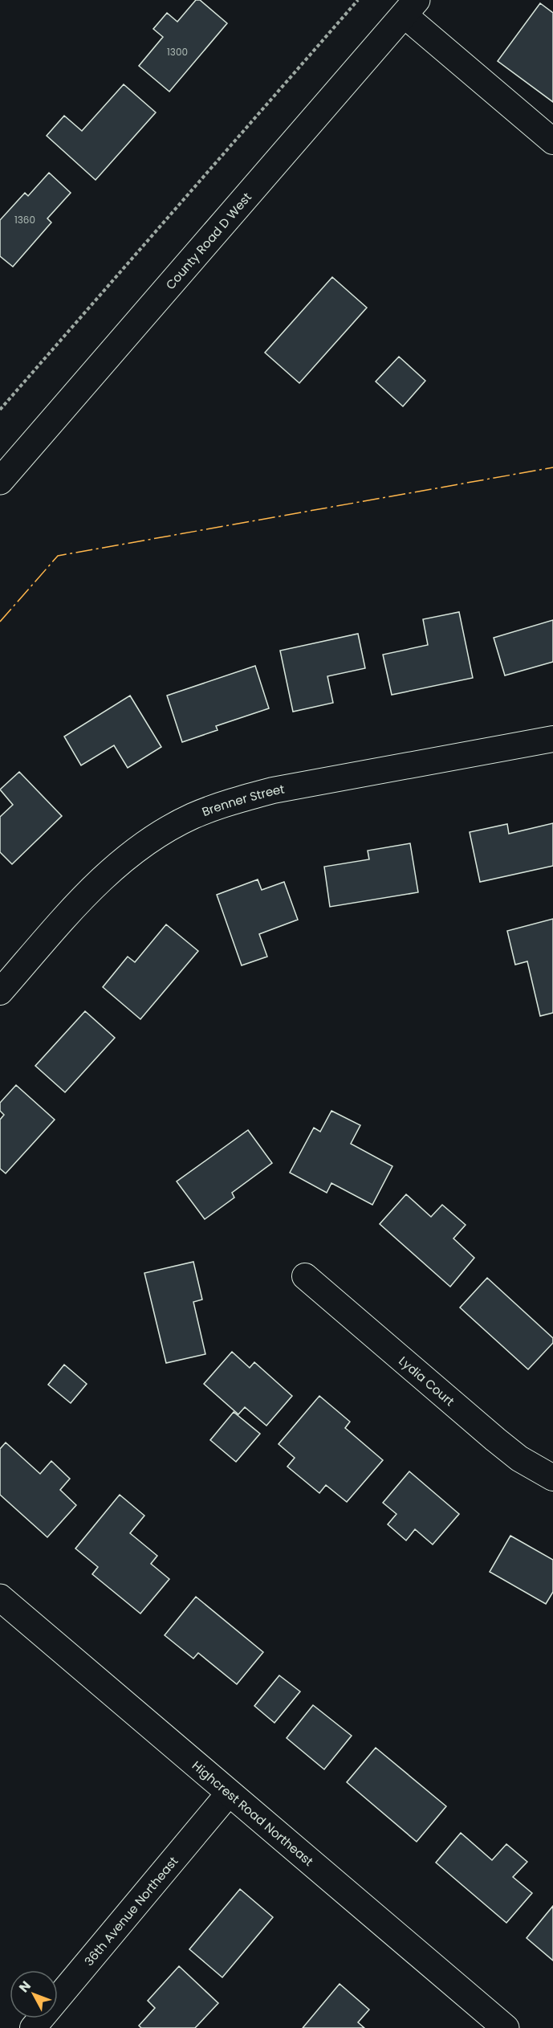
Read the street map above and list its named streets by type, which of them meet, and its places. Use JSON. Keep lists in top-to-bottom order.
{
  "streets": {
    "street": [
      "County Road D West",
      "Brenner Street",
      "Lydia Court",
      "Highcrest Road Northeast",
      "36th Avenue Northeast"
    ]
  },
  "crossings": [
    ["Highcrest Road Northeast", "36th Avenue Northeast"]
  ],
  "house_numbers": ["1300", "1360"],
  "north": "top left"
}
